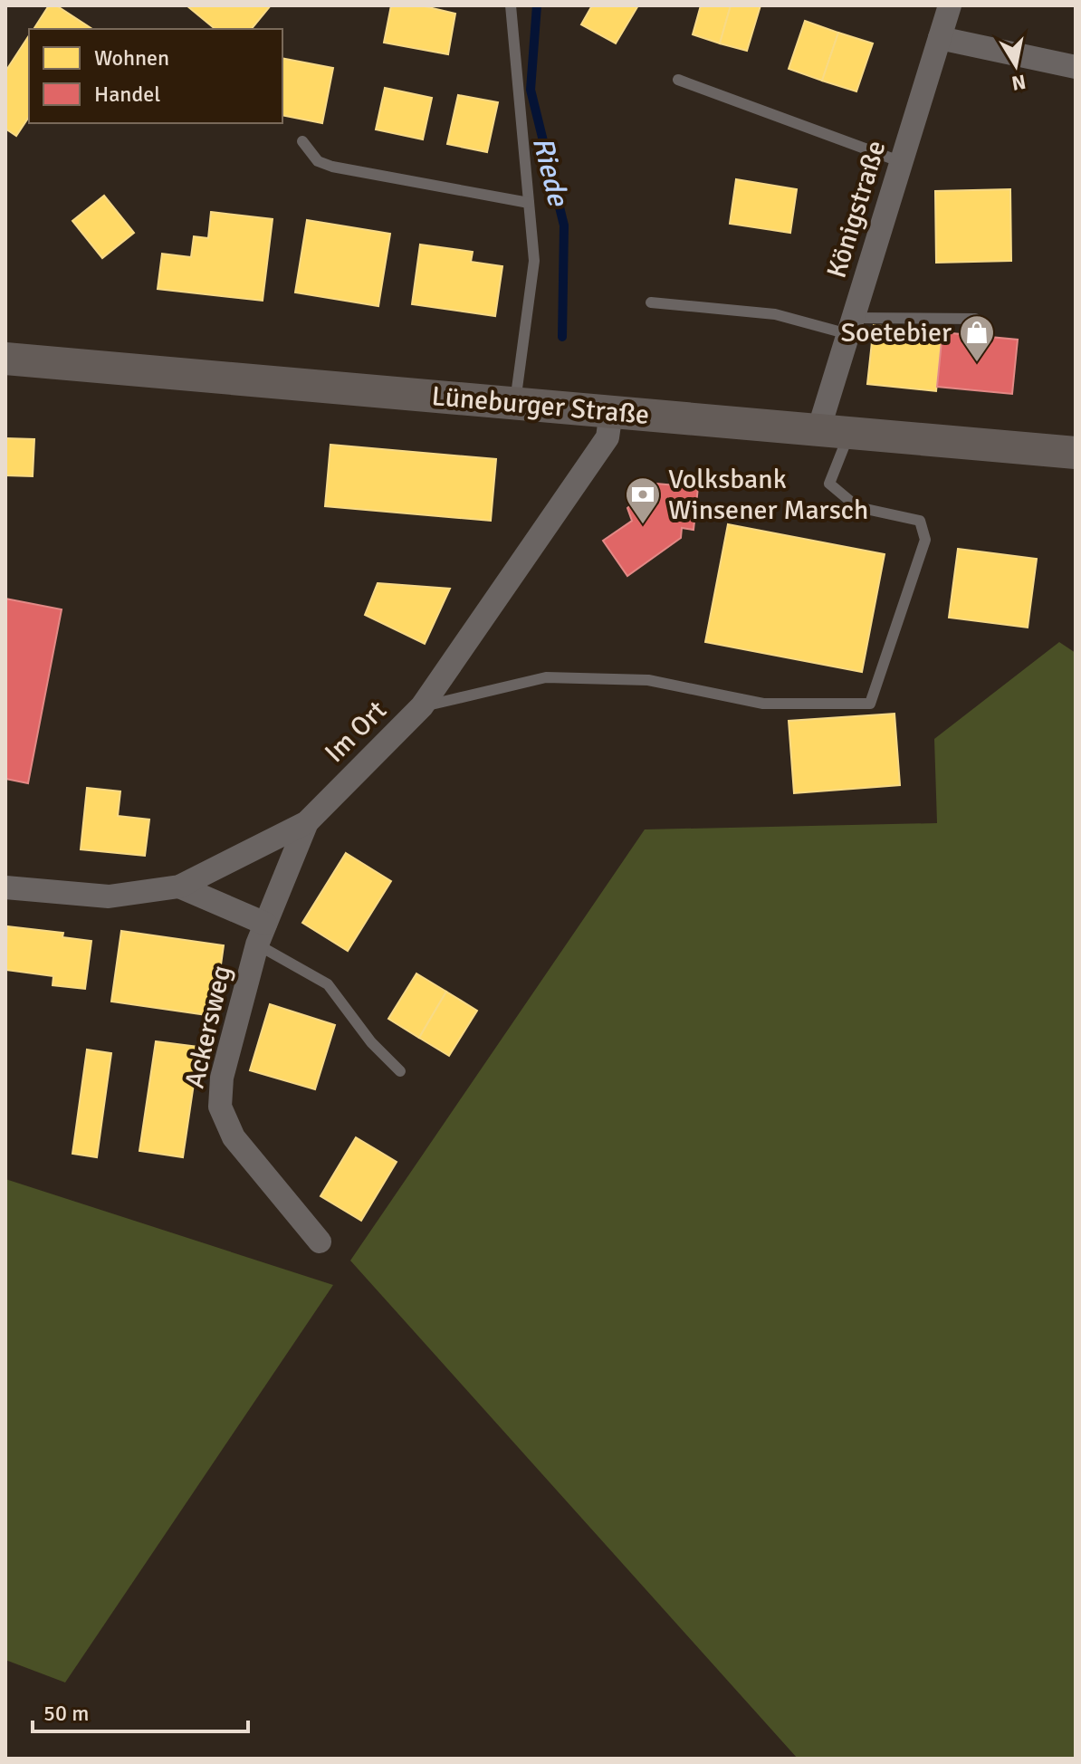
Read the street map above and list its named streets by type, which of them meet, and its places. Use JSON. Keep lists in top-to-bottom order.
{
  "streets": {
    "main road": ["Lüneburger Straße"],
    "street": ["Königstraße", "Im Ort", "Ackersweg"]
  },
  "crossings": [
    ["Königstraße", "Lüneburger Straße"],
    ["Lüneburger Straße", "Im Ort"],
    ["Im Ort", "Ackersweg"]
  ],
  "water": ["Riede"],
  "places": {
    "shop": ["Soetebier"],
    "bank": ["Volksbank Winsener Marsch"]
  },
  "legend": ["Wohnen", "Handel"],
  "scale_bar": "50 m",
  "north": "bottom"
}
